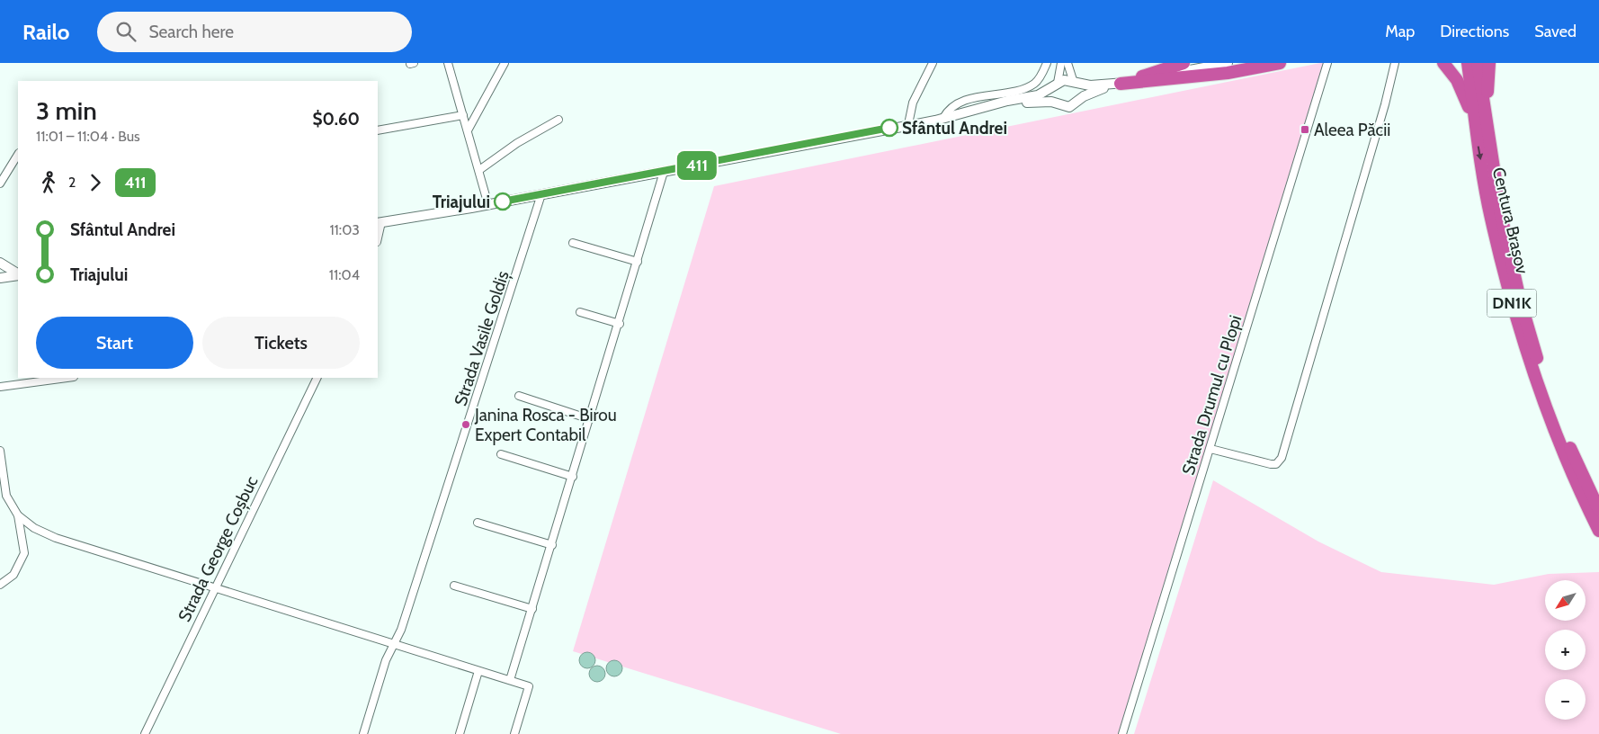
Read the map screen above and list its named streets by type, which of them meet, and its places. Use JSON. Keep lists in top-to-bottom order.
{
  "streets": {
    "highway": ["Centura Brașov", "DN1K"],
    "street": ["Strada Vasile Goldiș", "Strada Drumul cu Plopi", "Strada George Coșbuc"]
  },
  "places": {
    "other": ["Sfântul Andrei", "Triajului", "Janina Rosca - Birou Expert Contabil"],
    "transit": ["Aleea Păcii"]
  },
  "lines": ["bus line 411"],
  "north": "bottom left",
  "page": {
    "header": "Railo",
    "search": "Search here",
    "nav": ["Map", "Directions", "Saved"],
    "on_map": "411",
    "heading": ["3 min", "11:01 – 11:04 · Bus", "$0.60"],
    "legs": ["2", "411"],
    "list": [
      {
        "name": "Sfântul Andrei",
        "value": "11:03"
      },
      {
        "name": "Triajului",
        "value": "11:04"
      }
    ],
    "buttons": ["Start", "Tickets"],
    "map_buttons": ["+", "−"]
  }
}
